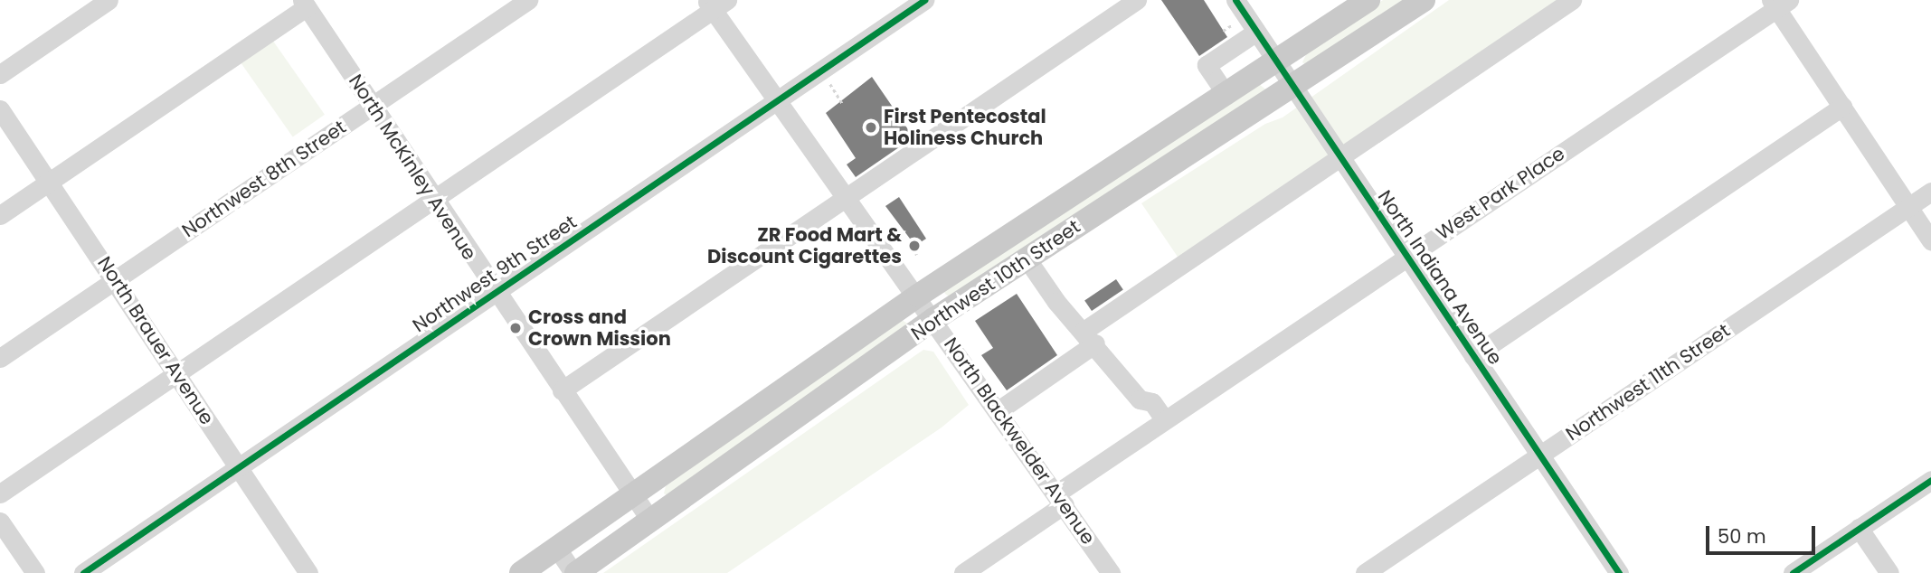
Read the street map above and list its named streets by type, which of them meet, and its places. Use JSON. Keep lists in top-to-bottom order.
{
  "streets": {
    "main road": ["Northwest 10th Street"],
    "street": [
      "North McKinley Avenue",
      "Northwest 8th Street",
      "West Park Place",
      "Northwest 9th Street",
      "North Indiana Avenue",
      "North Brauer Avenue",
      "Northwest 11th Street",
      "North Blackwelder Avenue"
    ]
  },
  "crossings": [
    ["North McKinley Avenue", "Northwest 8th Street"],
    ["North McKinley Avenue", "Northwest 9th Street"],
    ["North McKinley Avenue", "Northwest 10th Street"],
    ["Northwest 8th Street", "North Brauer Avenue"],
    ["West Park Place", "North Indiana Avenue"],
    ["West Park Place", "North Blackwelder Avenue"],
    ["Northwest 9th Street", "North Brauer Avenue"],
    ["Northwest 9th Street", "North Blackwelder Avenue"],
    ["North Indiana Avenue", "Northwest 10th Street"],
    ["North Indiana Avenue", "Northwest 11th Street"],
    ["Northwest 10th Street", "North Blackwelder Avenue"]
  ],
  "places": ["First Pentecostal Holiness Church", "ZR Food Mart & Discount Cigarettes", "Cross and Crown Mission"],
  "scale_bar": "50 m"
}
